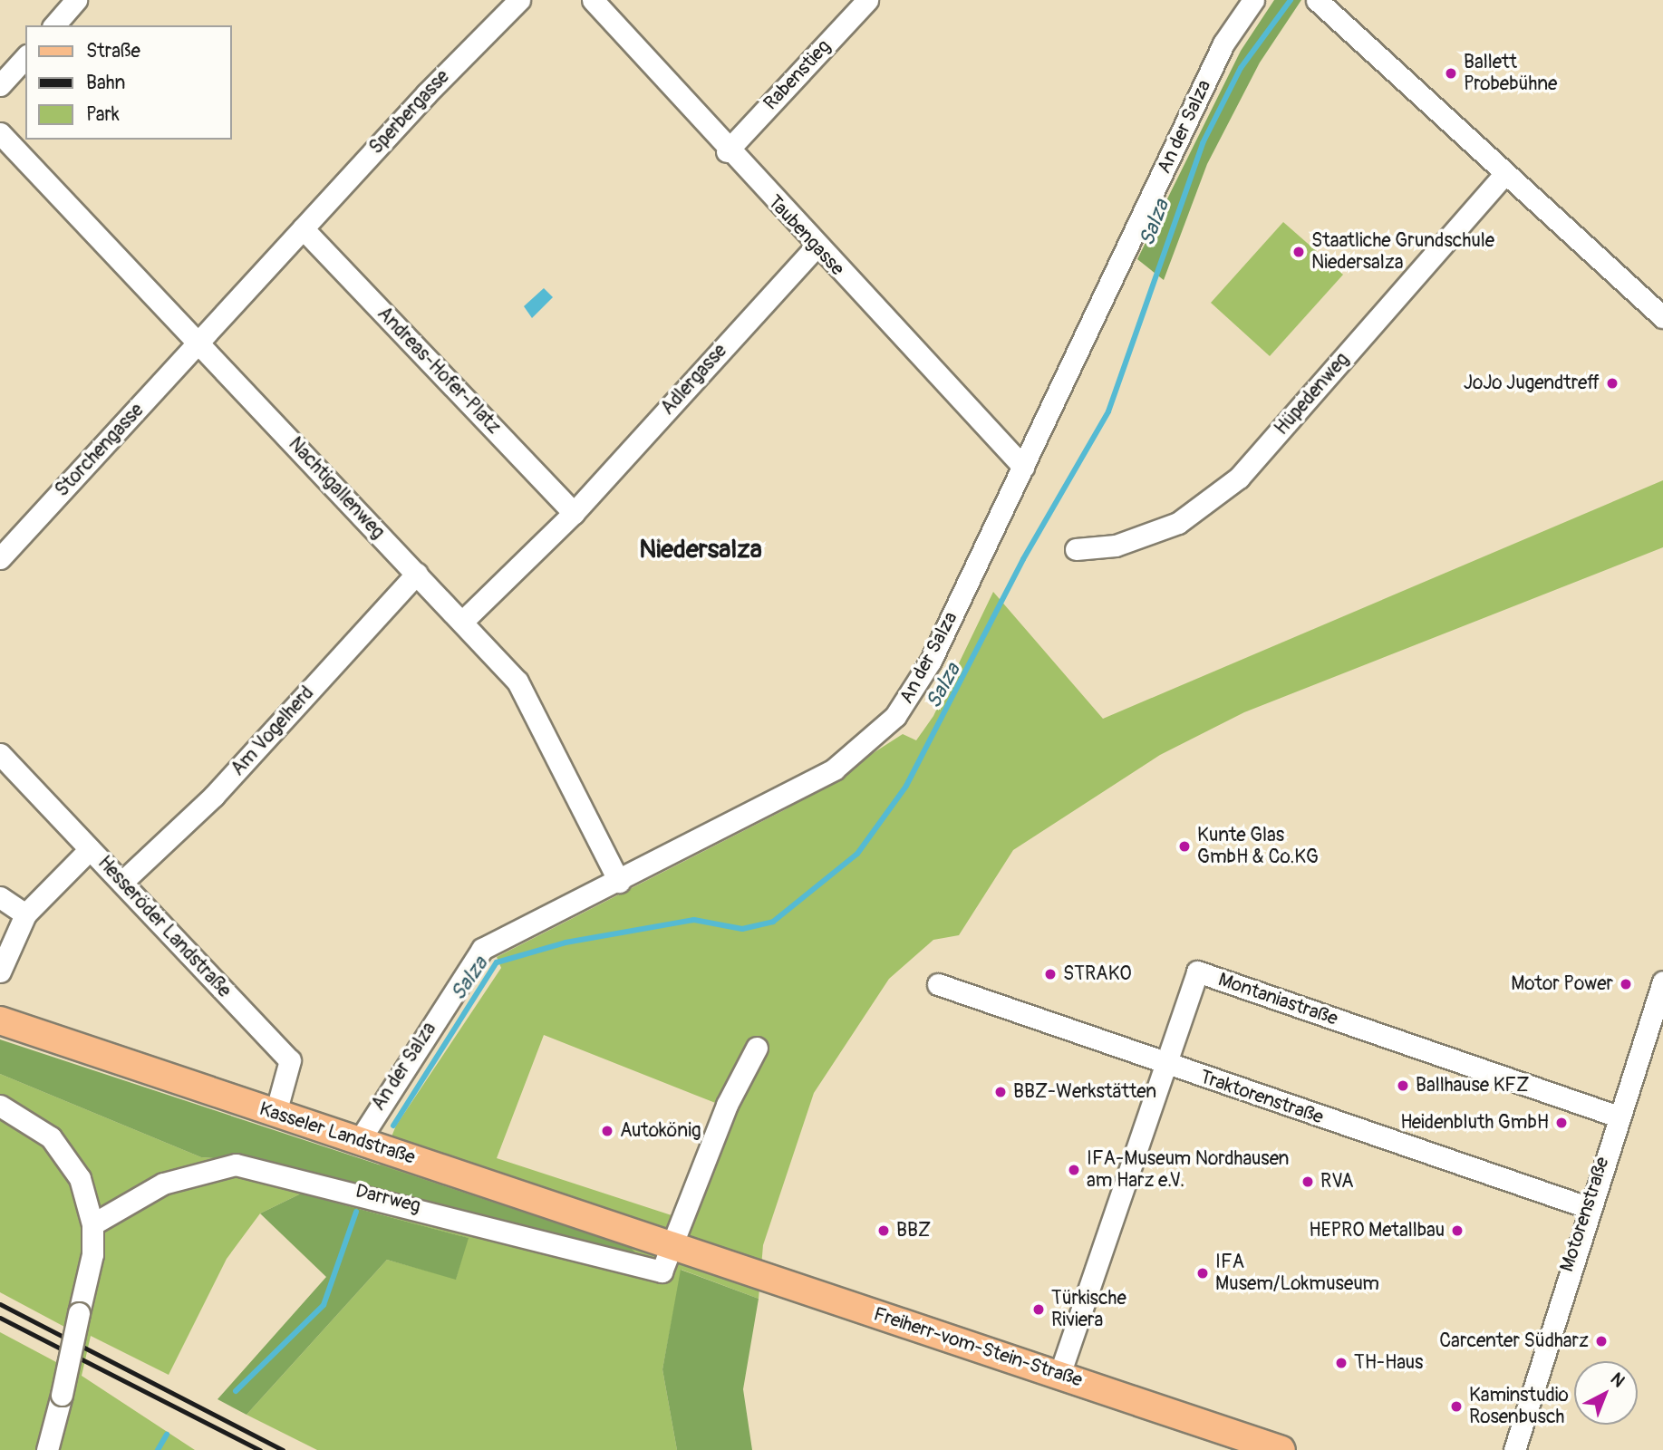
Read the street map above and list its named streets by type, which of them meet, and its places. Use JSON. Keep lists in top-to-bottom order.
{
  "streets": {
    "main road": ["Kasseler Landstraße", "Freiherr-vom-Stein-Straße"],
    "street": [
      "Rabenstieg",
      "Sperbergasse",
      "An der Salza",
      "Taubengasse",
      "Andreas-Hofer-Platz",
      "Adlergasse",
      "Hüpedenweg",
      "Storchengasse",
      "Nachtigallenweg",
      "Am Vogelherd",
      "Hesseröder Landstraße",
      "Montaniastraße",
      "Traktorenstraße",
      "Darrweg",
      "Motorenstraße"
    ]
  },
  "crossings": [
    ["Rabenstieg", "Taubengasse"],
    ["Sperbergasse", "Andreas-Hofer-Platz"],
    ["An der Salza", "Taubengasse"],
    ["An der Salza", "Nachtigallenweg"],
    ["An der Salza", "Kasseler Landstraße"],
    ["Taubengasse", "Adlergasse"],
    ["Andreas-Hofer-Platz", "Adlergasse"],
    ["Storchengasse", "Nachtigallenweg"],
    ["Nachtigallenweg", "Am Vogelherd"],
    ["Am Vogelherd", "Hesseröder Landstraße"],
    ["Hesseröder Landstraße", "Kasseler Landstraße"],
    ["Montaniastraße", "Traktorenstraße"],
    ["Montaniastraße", "Motorenstraße"],
    ["Montaniastraße", "Freiherr-vom-Stein-Straße"],
    ["Traktorenstraße", "Motorenstraße"],
    ["Kasseler Landstraße", "Darrweg"],
    ["Kasseler Landstraße", "Freiherr-vom-Stein-Straße"],
    ["Darrweg", "Freiherr-vom-Stein-Straße"]
  ],
  "districts": ["Niedersalza"],
  "water": ["Salza"],
  "places": [
    "Ballett Probebühne",
    "Staatliche Grundschule Niedersalza",
    "JoJo Jugendtreff",
    "Kunte Glas GmbH & Co.KG",
    "STRAKO",
    "Motor Power",
    "Ballhause KFZ",
    "BBZ-Werkstätten",
    "Heidenbluth GmbH",
    "Autokönig",
    "IFA-Museum Nordhausen am Harz e.V.",
    "RVA",
    "BBZ",
    "HEPRO Metallbau",
    "IFA Musem/Lokmuseum",
    "Türkische Riviera",
    "Carcenter Südharz",
    "TH-Haus",
    "Kaminstudio Rosenbusch"
  ],
  "legend": ["Straße", "Bahn", "Park"],
  "north": "top right"
}
